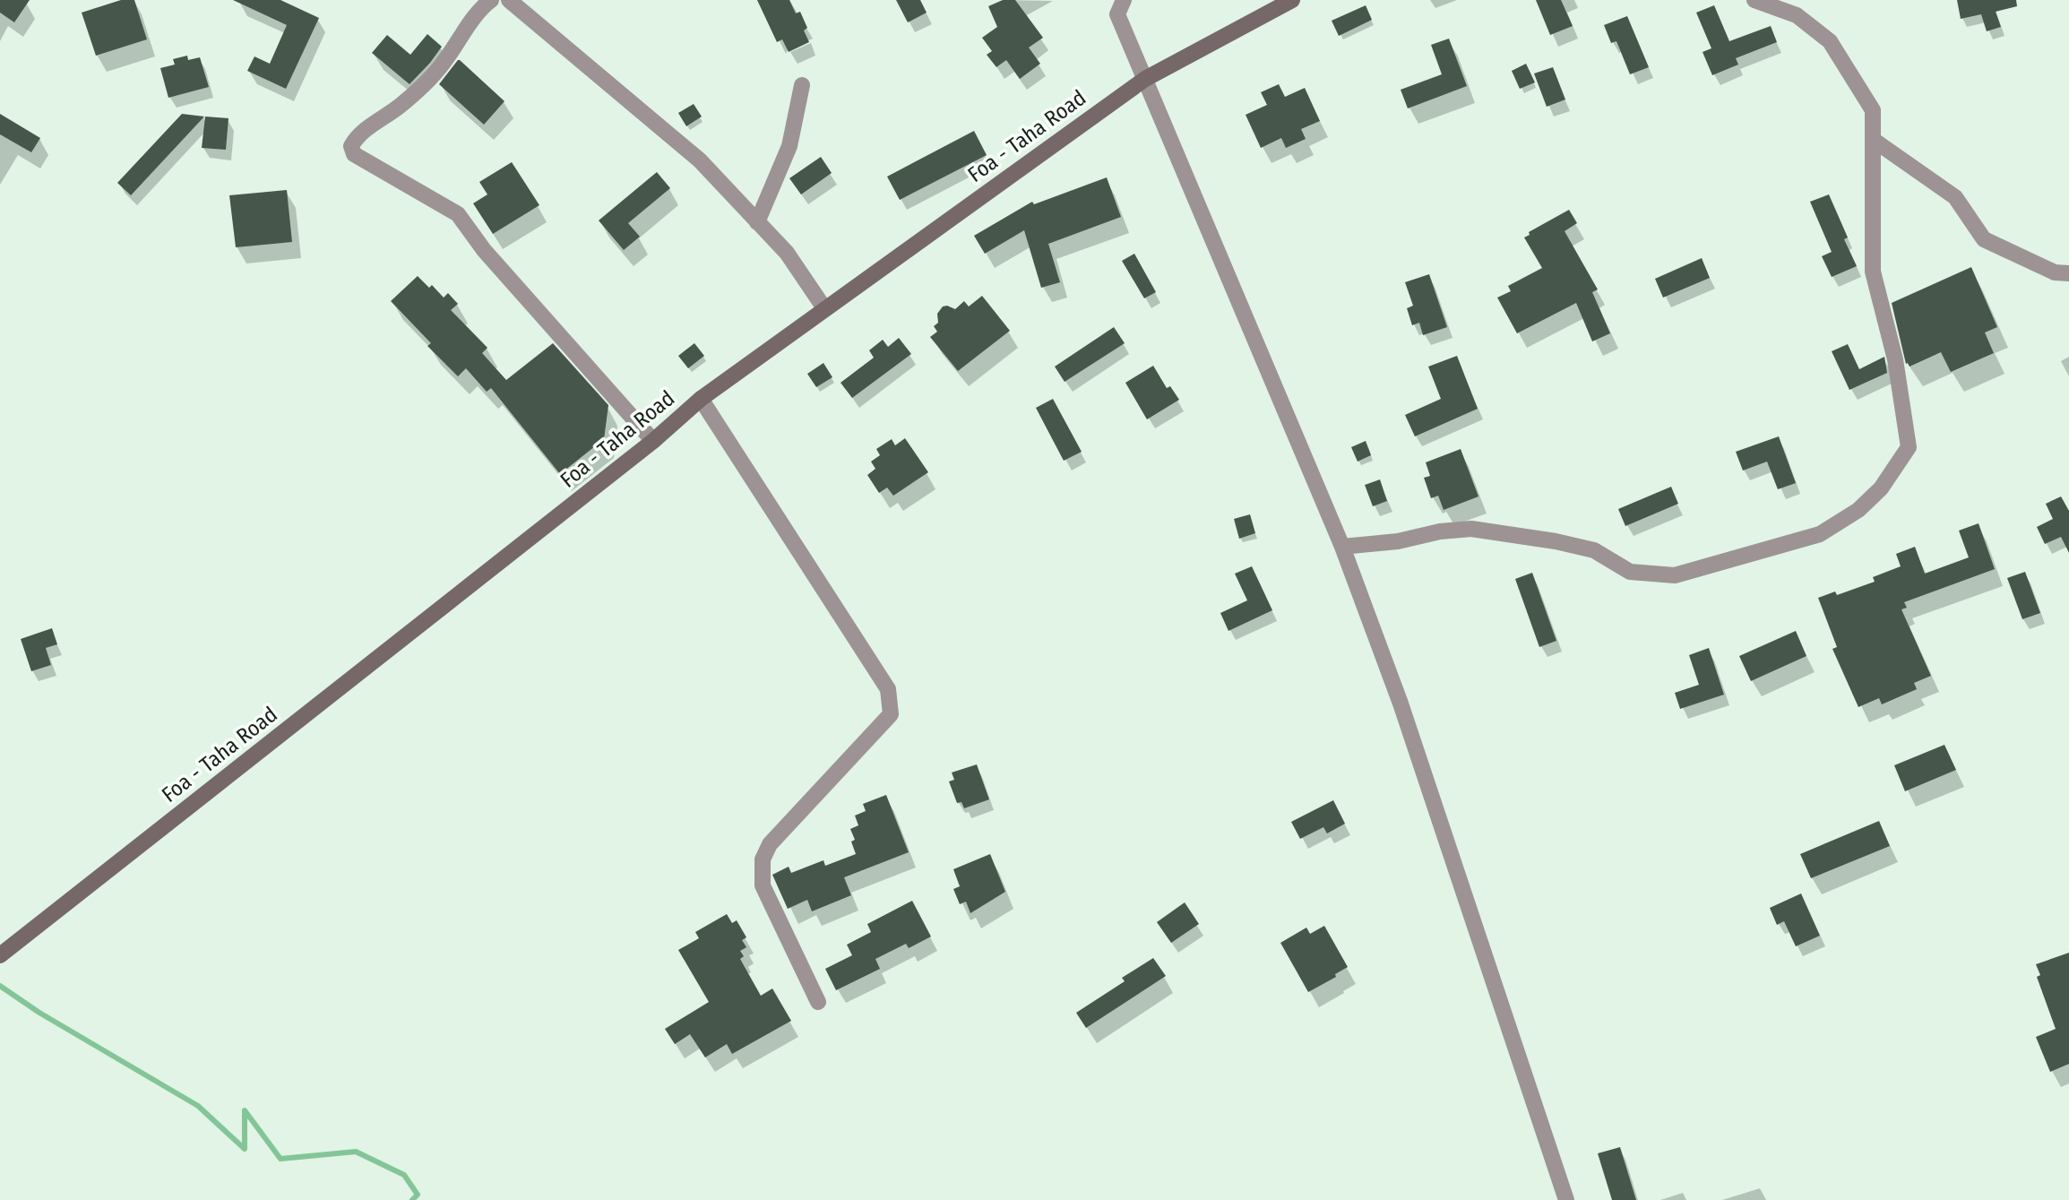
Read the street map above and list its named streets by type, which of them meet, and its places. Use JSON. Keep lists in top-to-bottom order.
{
  "streets": {
    "street": ["Foa - Taha Road"]
  }
}
